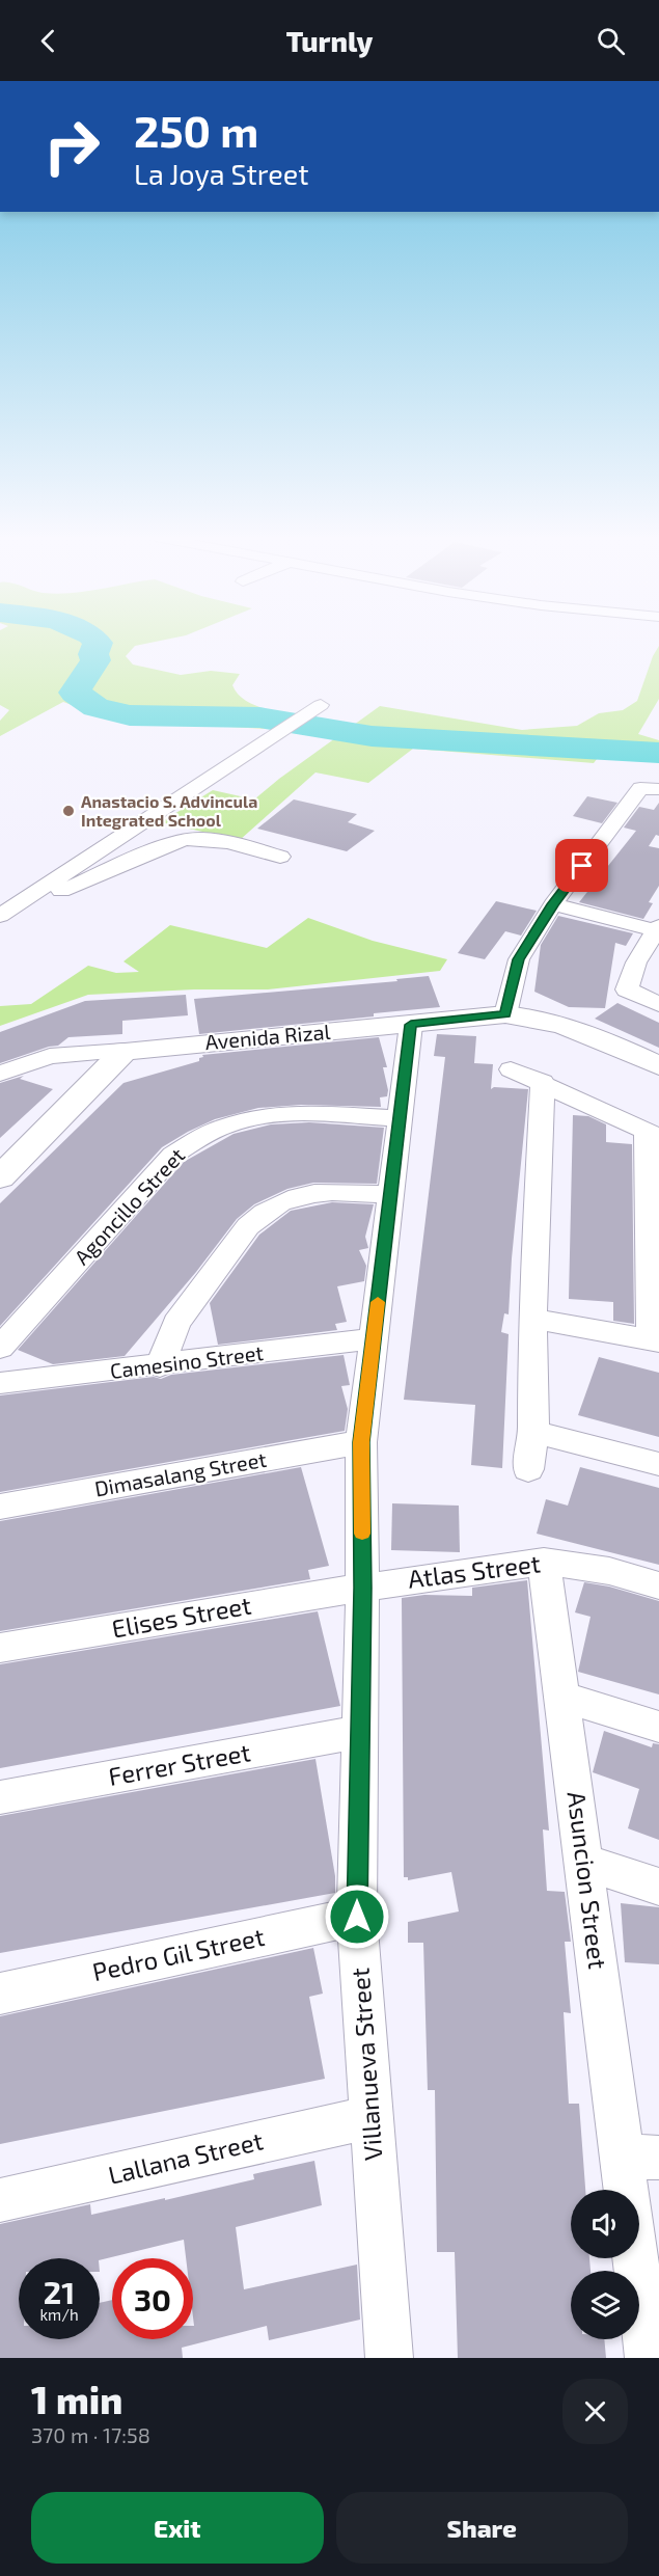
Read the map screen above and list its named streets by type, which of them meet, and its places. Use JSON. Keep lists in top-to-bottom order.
{
  "streets": {
    "street": [
      "Avenida Rizal",
      "Agoncillo Street",
      "Camesino Street",
      "Dimasalang Street",
      "Atlas Street",
      "Elises Street",
      "Ferrer Street",
      "Asuncion Street",
      "Pedro Gil Street",
      "Villanueva Street",
      "Lallana Street"
    ]
  },
  "crossings": [
    ["Avenida Rizal", "Villanueva Street"],
    ["Agoncillo Street", "Villanueva Street"],
    ["Camesino Street", "Villanueva Street"],
    ["Dimasalang Street", "Villanueva Street"],
    ["Atlas Street", "Elises Street"],
    ["Atlas Street", "Asuncion Street"],
    ["Atlas Street", "Villanueva Street"],
    ["Elises Street", "Villanueva Street"],
    ["Ferrer Street", "Villanueva Street"],
    ["Pedro Gil Street", "Villanueva Street"],
    ["Villanueva Street", "Lallana Street"]
  ],
  "places": ["Anastacio S. Advincula Integrated School"],
  "page": {
    "header": "Turnly",
    "turn": ["250 m", "La Joya Street"],
    "speed": "21 km/h",
    "limit": "30",
    "heading": ["1 min", "370 m · 17:58"],
    "buttons": ["Exit", "Share"]
  }
}
